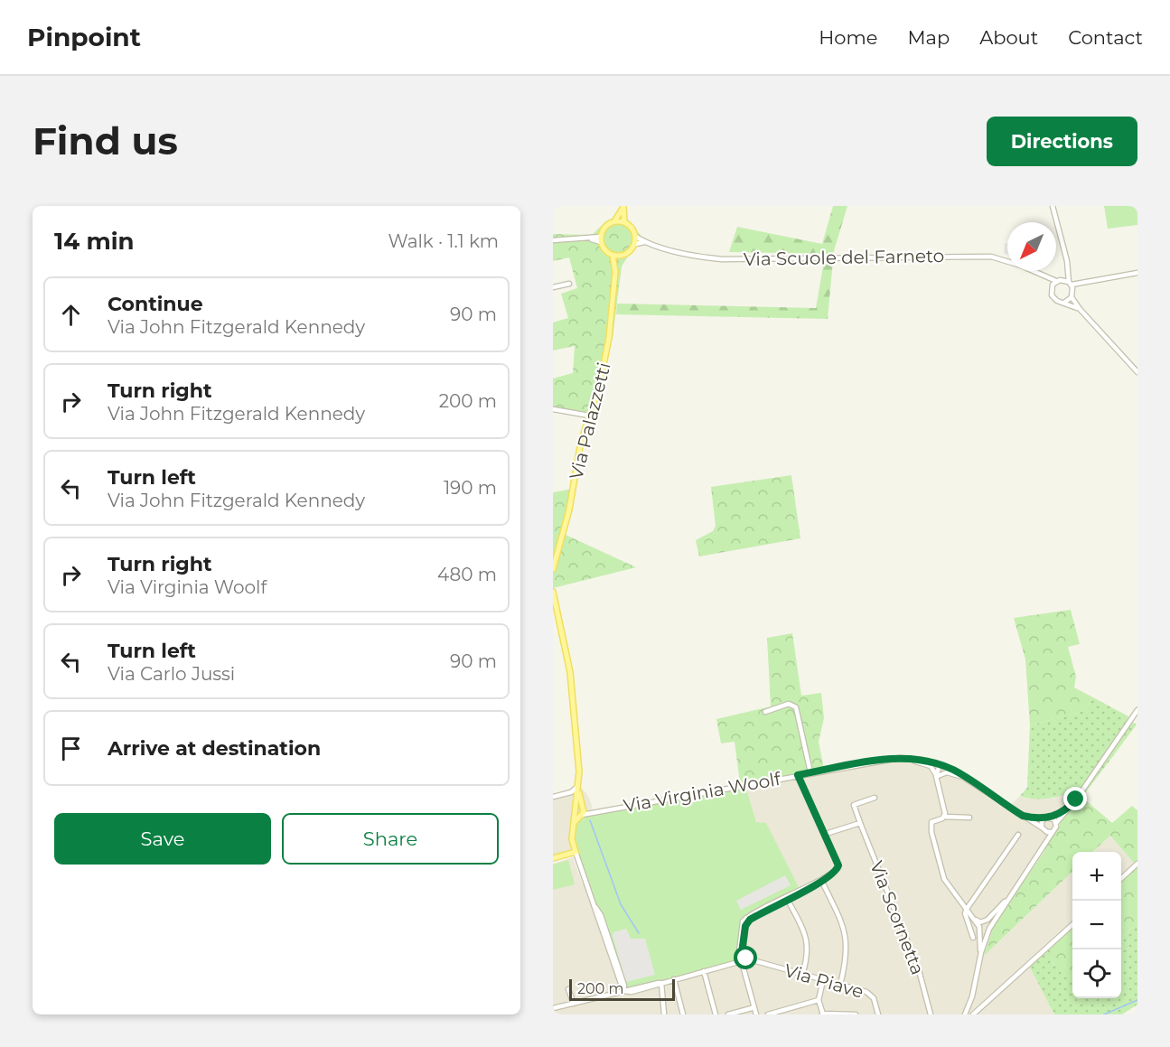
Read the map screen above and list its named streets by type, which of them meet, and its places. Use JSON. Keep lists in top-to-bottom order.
{
  "streets": {
    "main road": ["Via Palazzetti"],
    "street": [
      "Via Scuole del Farneto",
      "Via Virginia Woolf",
      "Via Scornetta",
      "Via Piave"
    ]
  },
  "crossings": [
    ["Via Scuole del Farneto", "Via Palazzetti"]
  ],
  "scale_bar": "200 m",
  "north": "bottom left",
  "page": {
    "header": "Pinpoint",
    "nav": [
      "Home",
      "Map",
      "About",
      "Contact"
    ],
    "buttons": [
      "Directions",
      ["Save", "Share"]
    ],
    "title": "Find us",
    "heading": ["14 min", "Walk · 1.1 km"],
    "list": [
      ["Continue", "Via John Fitzgerald Kennedy", "90 m"],
      ["Turn right", "Via John Fitzgerald Kennedy", "200 m"],
      ["Turn left", "Via John Fitzgerald Kennedy", "190 m"],
      ["Turn right", "Via Virginia Woolf", "480 m"],
      ["Turn left", "Via Carlo Jussi", "90 m"],
      "Arrive at destination"
    ],
    "map_buttons": ["+", "−"],
    "scale": "200 m"
  }
}
